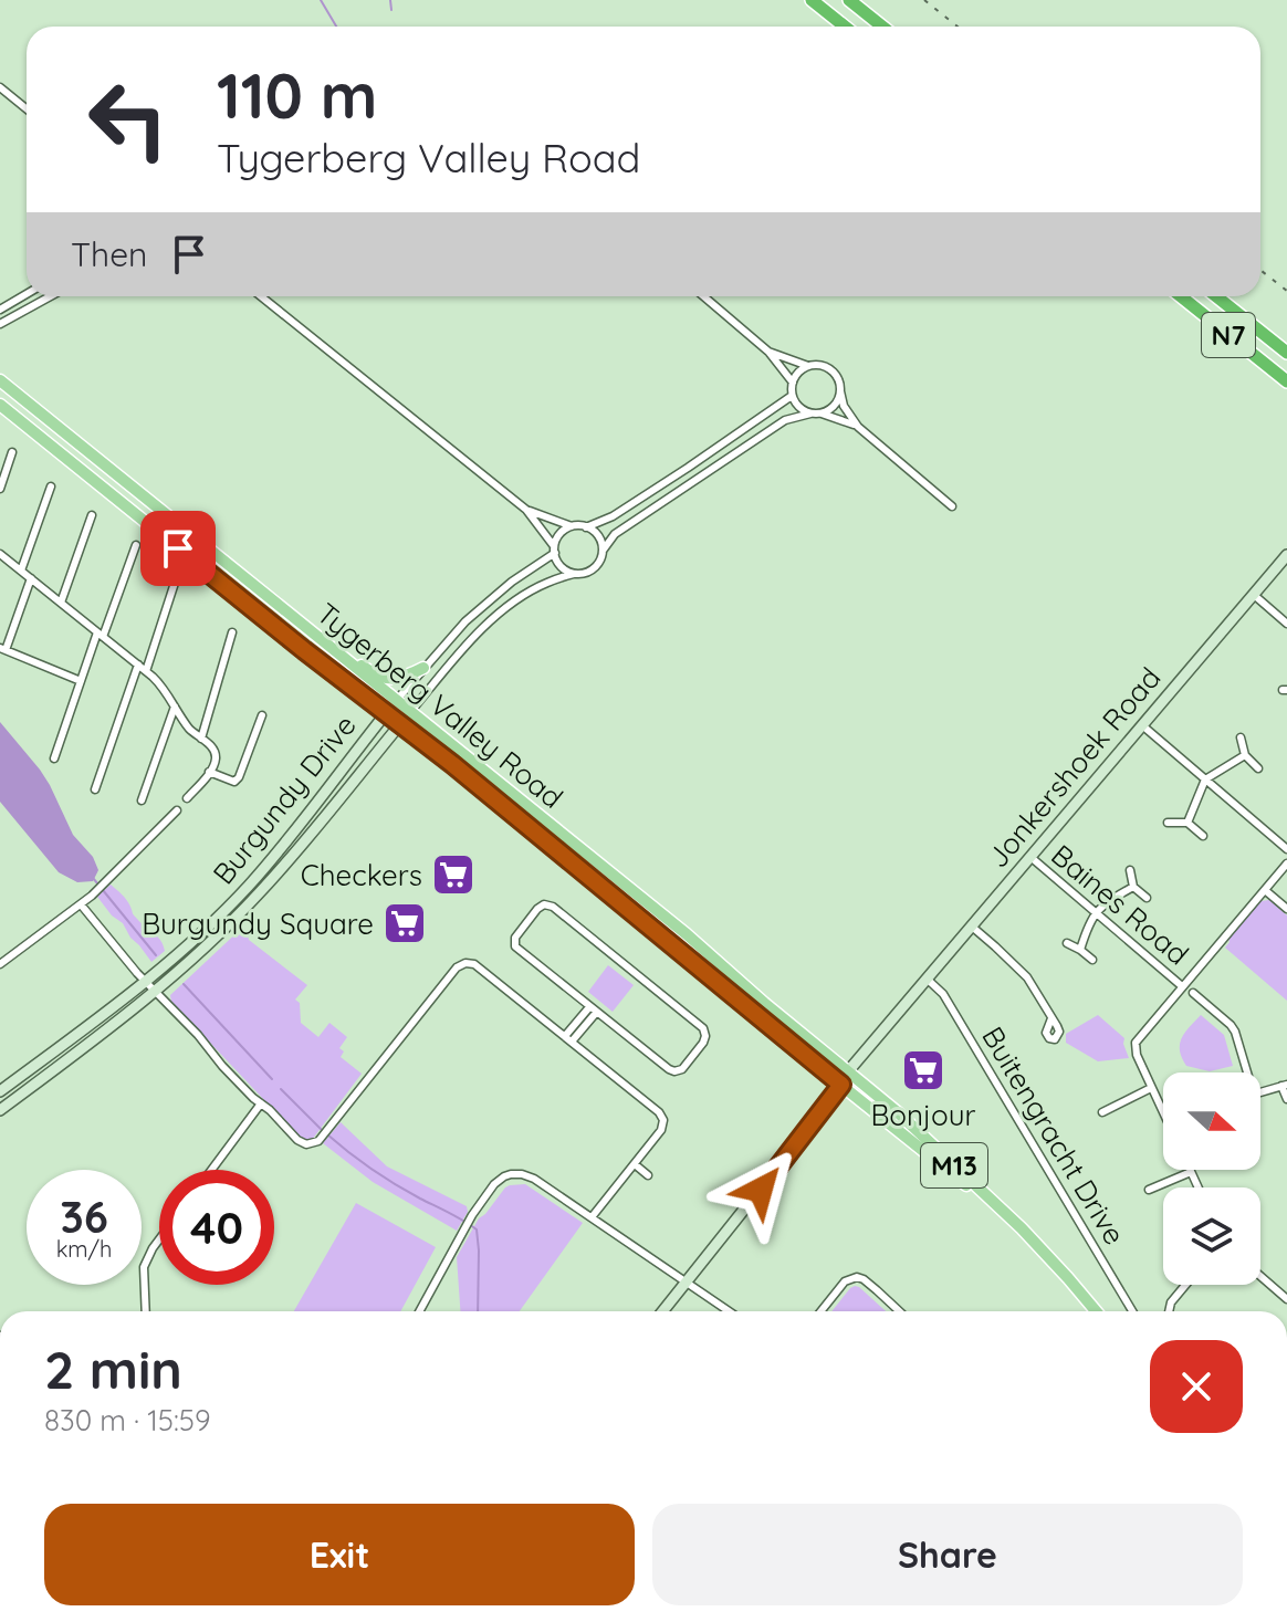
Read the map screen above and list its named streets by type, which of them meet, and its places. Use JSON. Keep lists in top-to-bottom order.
{
  "streets": {
    "highway": ["N7"],
    "main road": [
      "Tygerberg Valley Road",
      "Jonkershoek Road",
      "Burgundy Drive",
      "M13"
    ],
    "street": ["Baines Road", "Buitengracht Drive"]
  },
  "crossings": [
    ["Tygerberg Valley Road", "Jonkershoek Road"],
    ["Tygerberg Valley Road", "Burgundy Drive"],
    ["Jonkershoek Road", "Baines Road"],
    ["Jonkershoek Road", "Buitengracht Drive"]
  ],
  "places": {
    "supermarket": ["Checkers", "Burgundy Square", "Bonjour"]
  },
  "north": "right",
  "page": {
    "turn": ["110 m", "Tygerberg Valley Road"],
    "then": "Then",
    "speed": "36 km/h",
    "limit": "40",
    "heading": ["2 min", "830 m · 15:59"],
    "buttons": ["Exit", "Share"]
  }
}
